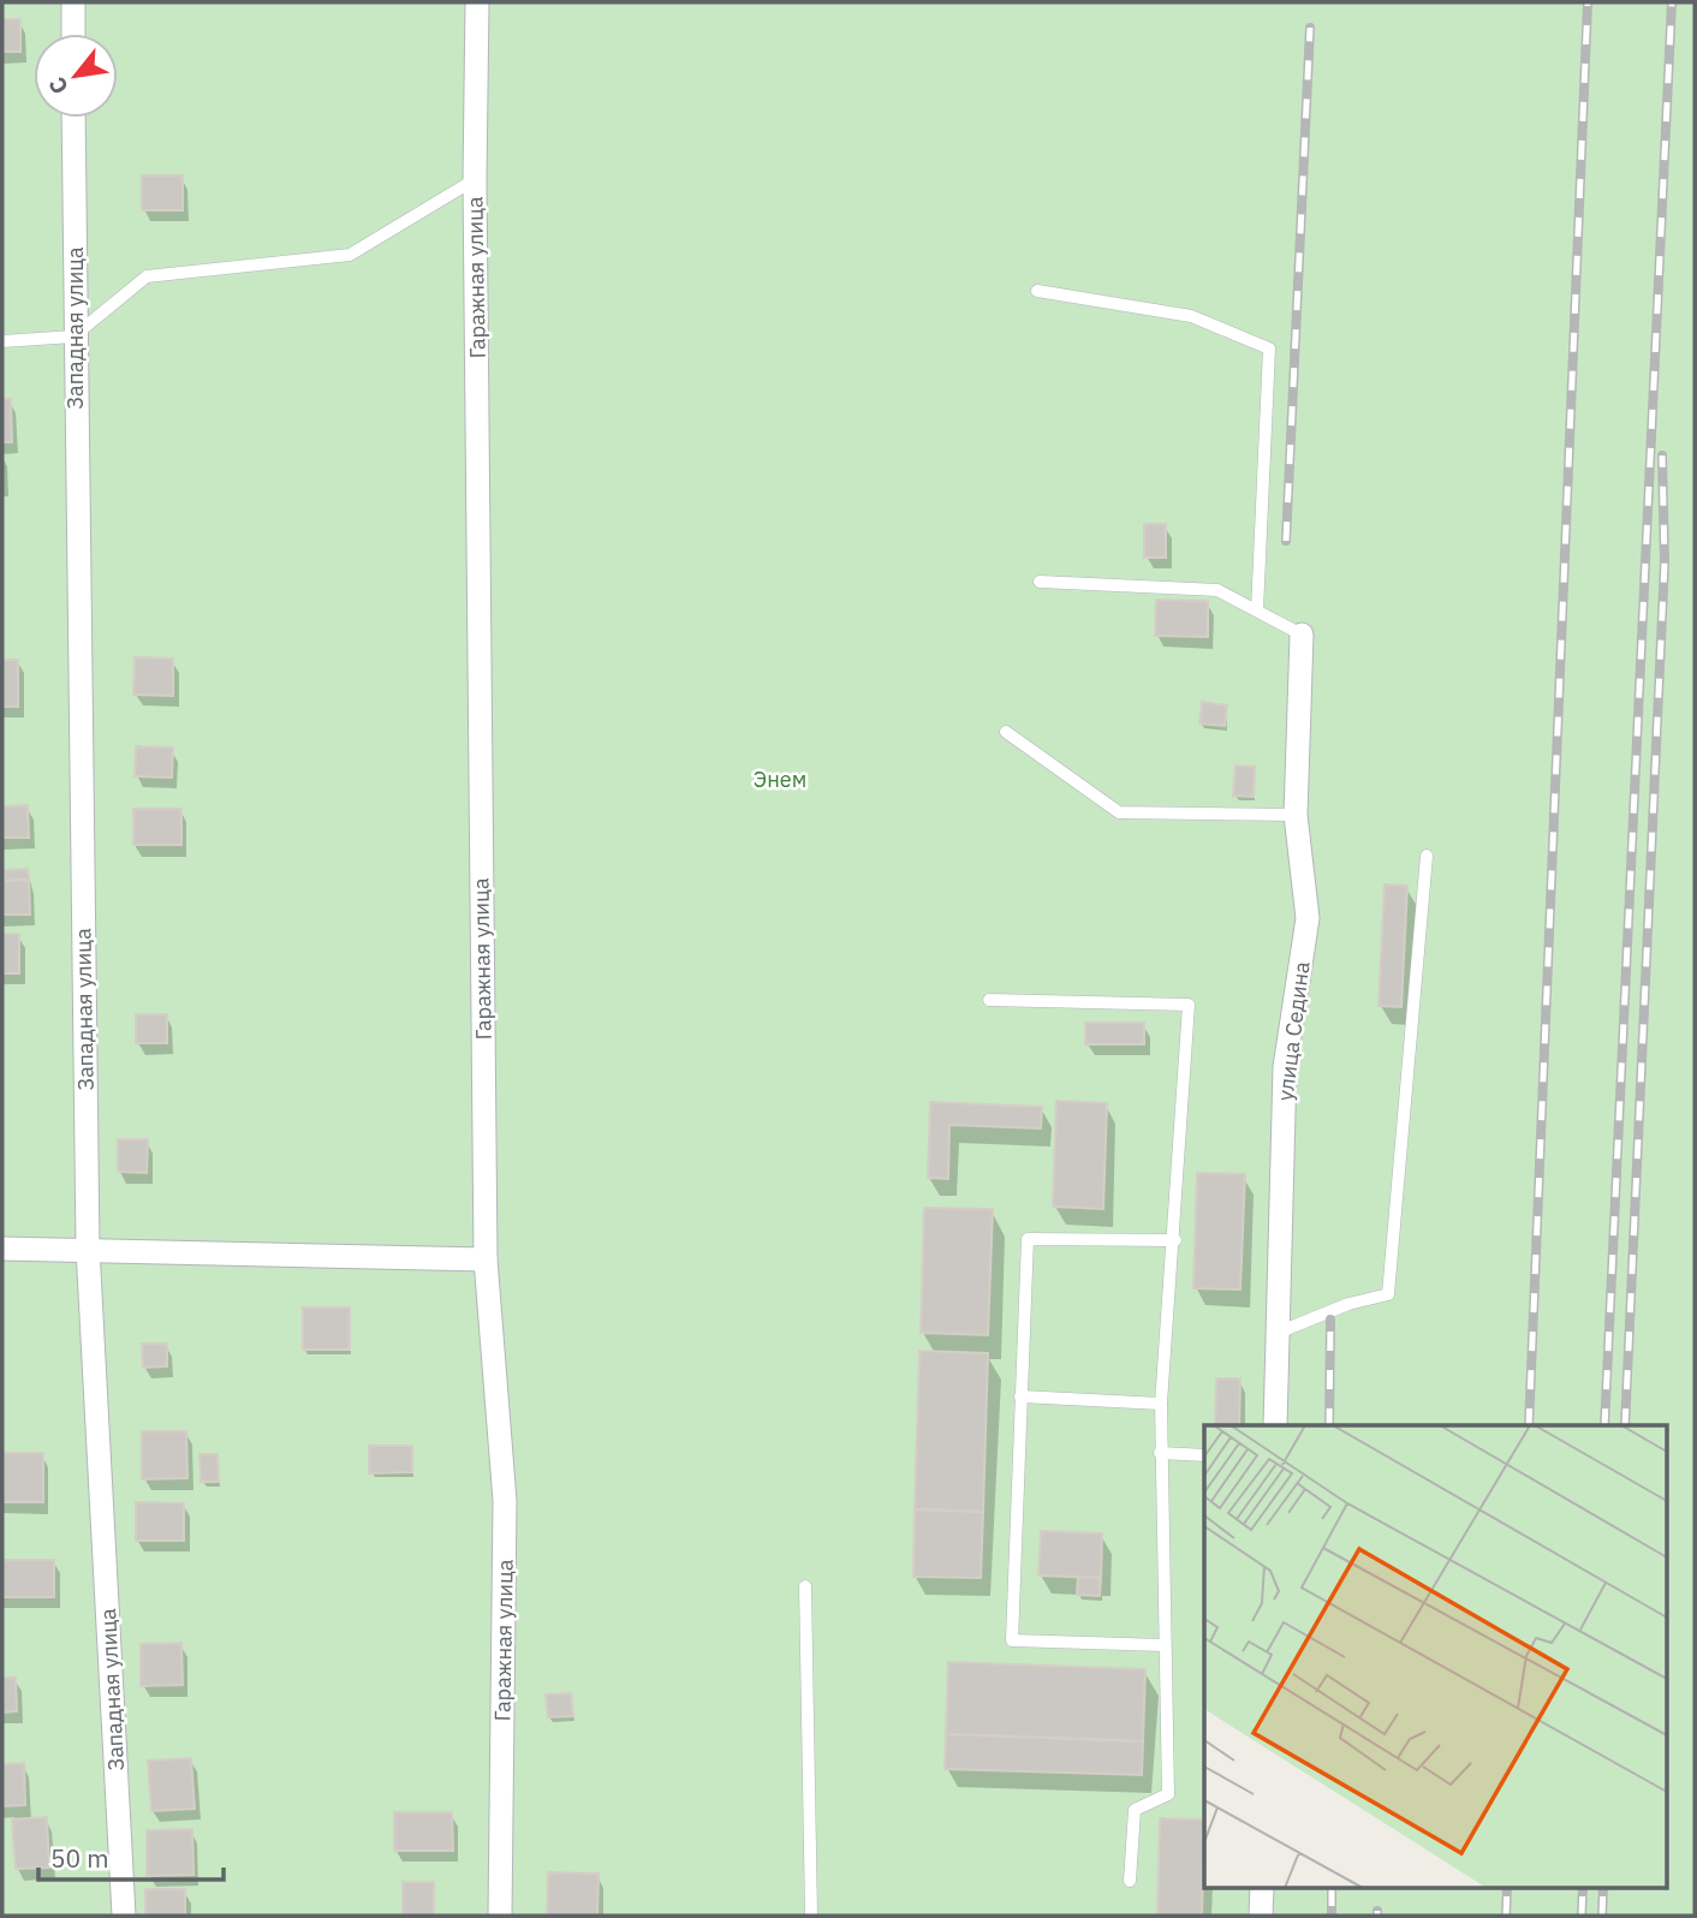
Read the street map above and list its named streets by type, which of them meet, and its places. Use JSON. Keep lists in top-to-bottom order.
{
  "streets": {
    "street": ["Гаражная улица", "Западная улица", "улица Седина"]
  },
  "parks": ["Энем"],
  "scale_bar": "50 m",
  "north": "bottom left"
}
